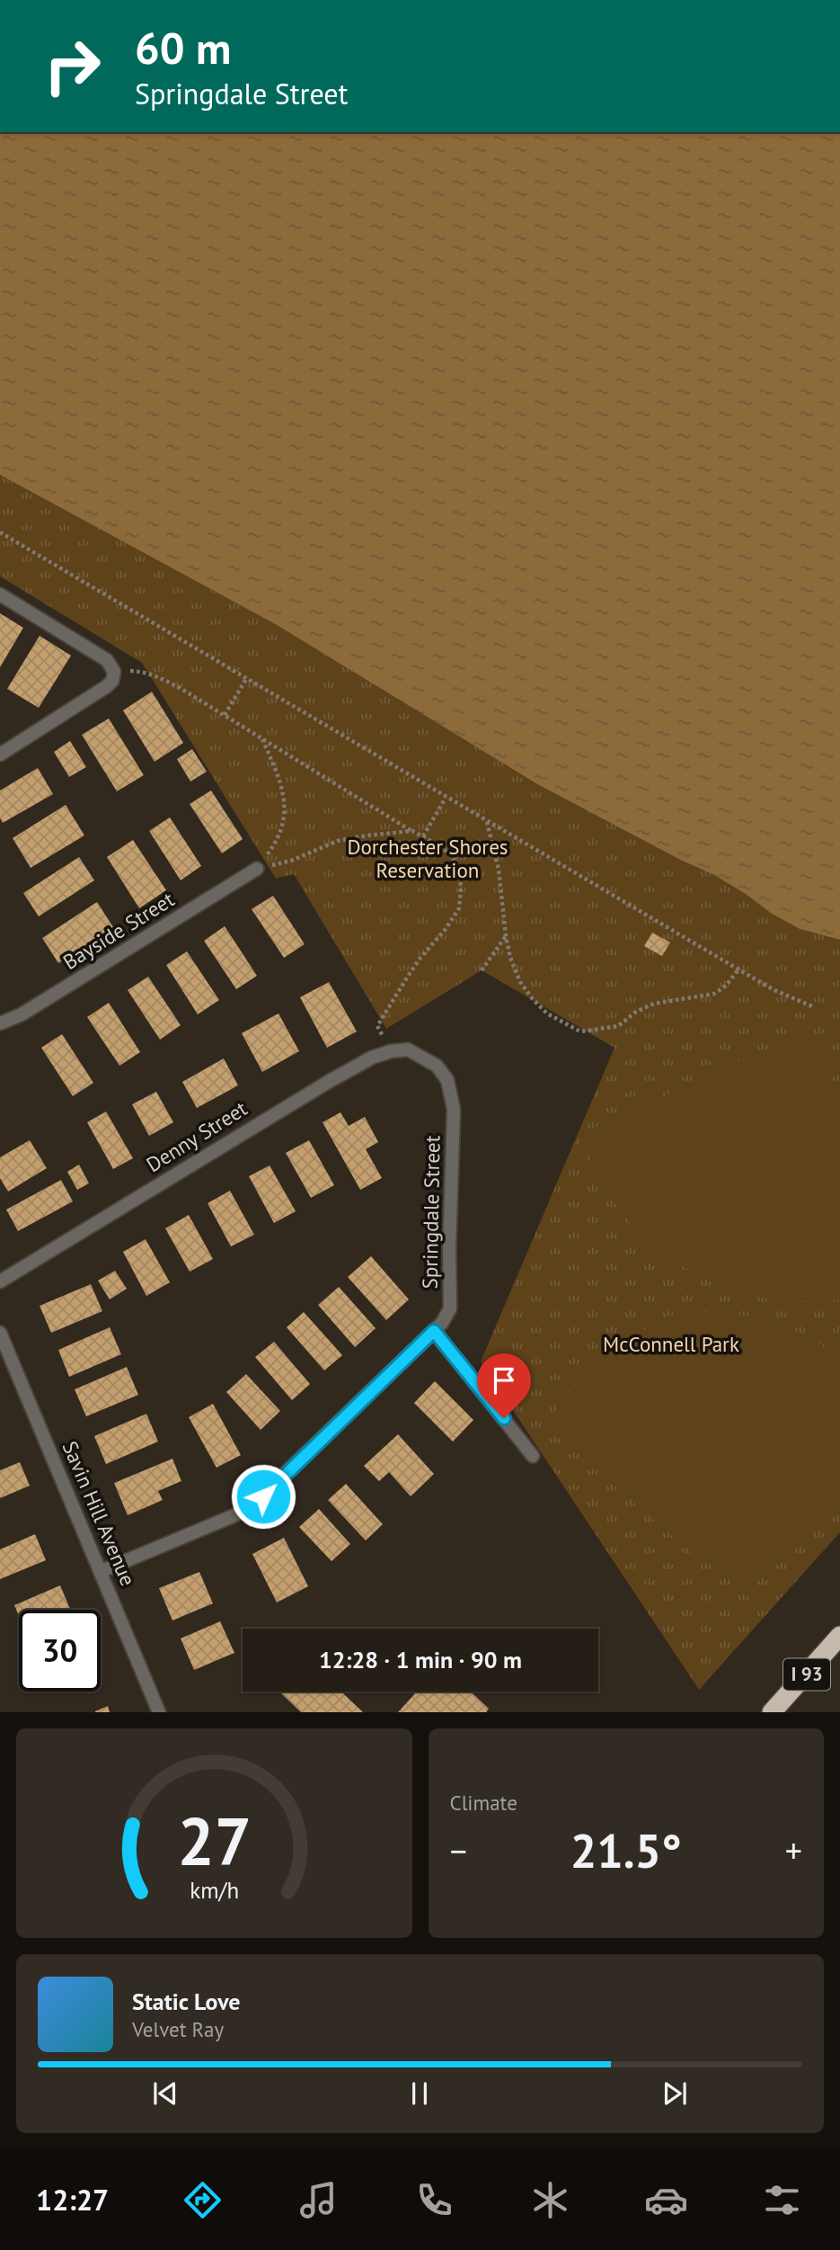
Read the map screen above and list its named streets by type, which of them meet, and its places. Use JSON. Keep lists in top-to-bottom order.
{
  "streets": {
    "highway": ["I 93"],
    "street": [
      "Bayside Street",
      "Denny Street",
      "Springdale Street",
      "Savin Hill Avenue"
    ]
  },
  "crossings": [
    ["Denny Street", "Springdale Street"],
    ["Springdale Street", "Savin Hill Avenue"]
  ],
  "parks": ["Dorchester Shores Reservation", "McConnell Park"],
  "page": {
    "turn": ["60 m", "Springdale Street"],
    "limit": "30",
    "trip": "12:28 · 1 min · 90 m",
    "tile": "Climate",
    "heat": ["−", "21.5°", "+"],
    "song": ["Static Love", "Velvet Ray"],
    "tabs": "12:27",
    "gauge": ["27", "km/h"]
  }
}
